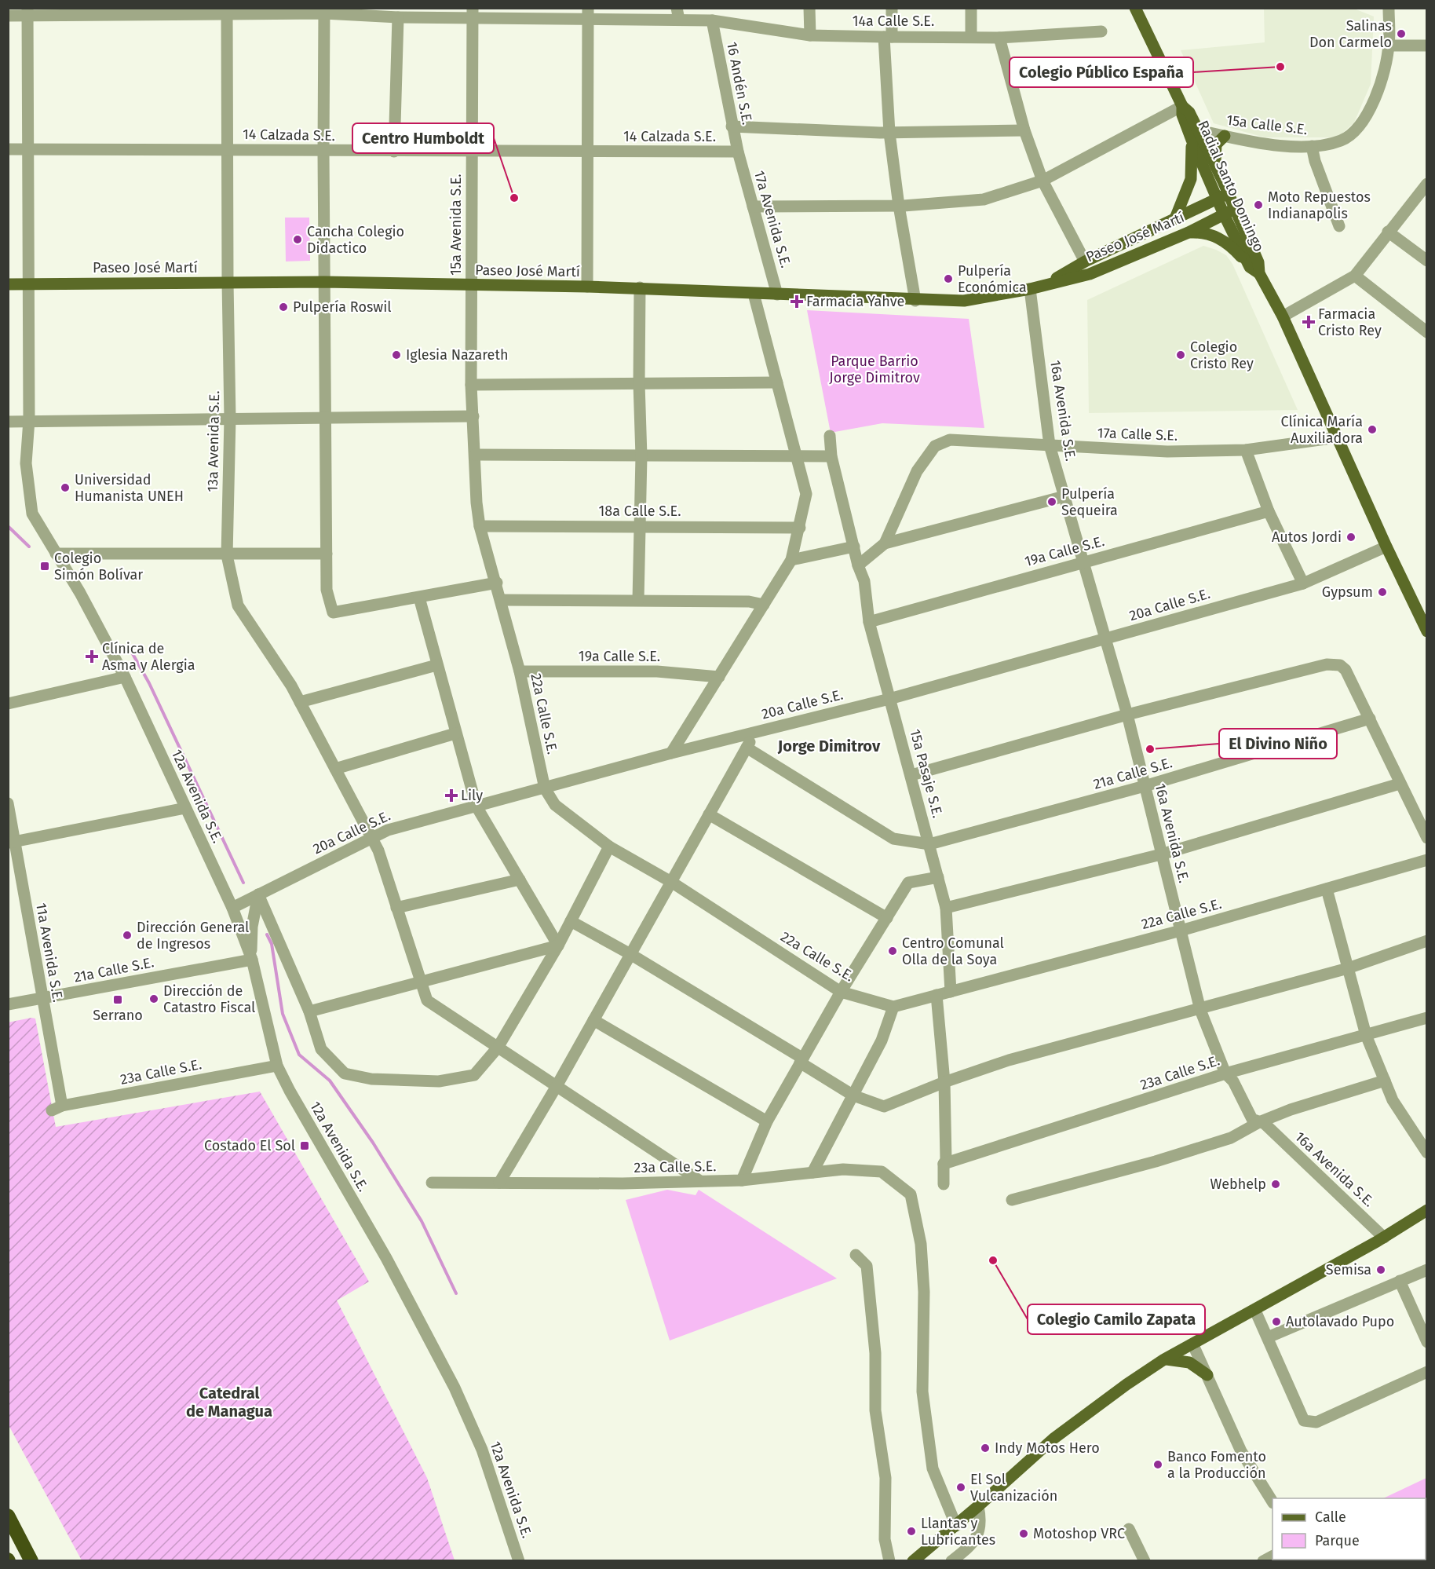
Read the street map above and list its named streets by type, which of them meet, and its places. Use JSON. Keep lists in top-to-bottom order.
{
  "streets": {
    "main road": ["Radial Santo Domingo", "Paseo José Martí"],
    "street": [
      "14a Calle S.E.",
      "16 Andén S.E.",
      "15a Calle S.E.",
      "14 Calzada S.E.",
      "17a Avenida S.E.",
      "15a Avenida S.E.",
      "16a Avenida S.E.",
      "17a Calle S.E.",
      "13a Avenida S.E.",
      "18a Calle S.E.",
      "19a Calle S.E.",
      "20a Calle S.E.",
      "22a Calle S.E.",
      "15a Pasaje S.E.",
      "21a Calle S.E.",
      "12a Avenida S.E.",
      "11a Avenida S.E.",
      "23a Calle S.E."
    ]
  },
  "crossings": [
    ["14a Calle S.E.", "16 Andén S.E."],
    ["14a Calle S.E.", "15a Avenida S.E."],
    ["14a Calle S.E.", "13a Avenida S.E."],
    ["14a Calle S.E.", "12a Avenida S.E."],
    ["16 Andén S.E.", "14 Calzada S.E."],
    ["16 Andén S.E.", "17a Avenida S.E."],
    ["15a Calle S.E.", "Radial Santo Domingo"],
    ["14 Calzada S.E.", "17a Avenida S.E."],
    ["14 Calzada S.E.", "15a Avenida S.E."],
    ["14 Calzada S.E.", "13a Avenida S.E."],
    ["14 Calzada S.E.", "12a Avenida S.E."],
    ["Radial Santo Domingo", "Paseo José Martí"],
    ["Radial Santo Domingo", "17a Calle S.E."],
    ["Radial Santo Domingo", "20a Calle S.E."],
    ["17a Avenida S.E.", "Paseo José Martí"],
    ["15a Avenida S.E.", "Paseo José Martí"],
    ["15a Avenida S.E.", "22a Calle S.E."],
    ["Paseo José Martí", "16a Avenida S.E."],
    ["Paseo José Martí", "13a Avenida S.E."],
    ["Paseo José Martí", "12a Avenida S.E."],
    ["16a Avenida S.E.", "17a Calle S.E."],
    ["16a Avenida S.E.", "19a Calle S.E."],
    ["16a Avenida S.E.", "20a Calle S.E."],
    ["16a Avenida S.E.", "22a Calle S.E."],
    ["16a Avenida S.E.", "21a Calle S.E."],
    ["16a Avenida S.E.", "23a Calle S.E."],
    ["13a Avenida S.E.", "20a Calle S.E."],
    ["13a Avenida S.E.", "23a Calle S.E."],
    ["18a Calle S.E.", "22a Calle S.E."],
    ["19a Calle S.E.", "22a Calle S.E."],
    ["19a Calle S.E.", "15a Pasaje S.E."],
    ["20a Calle S.E.", "22a Calle S.E."],
    ["20a Calle S.E.", "15a Pasaje S.E."],
    ["20a Calle S.E.", "12a Avenida S.E."],
    ["22a Calle S.E.", "15a Pasaje S.E."],
    ["15a Pasaje S.E.", "21a Calle S.E."],
    ["21a Calle S.E.", "12a Avenida S.E."],
    ["21a Calle S.E.", "11a Avenida S.E."],
    ["12a Avenida S.E.", "23a Calle S.E."],
    ["11a Avenida S.E.", "23a Calle S.E."]
  ],
  "districts": ["Jorge Dimitrov", "Catedral de Managua"],
  "parks": ["Parque Barrio Jorge Dimitrov"],
  "places": {
    "other": [
      "Salinas Don Carmelo",
      "Colegio Público España",
      "Centro Humboldt",
      "Moto Repuestos Indianapolis",
      "Cancha Colegio Didactico",
      "Pulpería Económica",
      "Pulpería Roswil",
      "Iglesia Nazareth",
      "Colegio Cristo Rey",
      "Clínica María Auxiliadora",
      "Universidad Humanista UNEH",
      "Pulpería Sequeira",
      "Autos Jordi",
      "Gypsum",
      "El Divino Niño",
      "Dirección General de Ingresos",
      "Centro Comunal Olla de la Soya",
      "Dirección de Catastro Fiscal",
      "Webhelp",
      "Colegio Camilo Zapata",
      "Semisa",
      "Autolavado Pupo",
      "Indy Motos Hero",
      "Banco Fomento a la Producción",
      "El Sol Vulcanización",
      "Llantas y Lubricantes",
      "Motoshop VRC"
    ],
    "health": [
      "Farmacia Yahve",
      "Farmacia Cristo Rey",
      "Clínica de Asma y Alergia",
      "Lily"
    ],
    "transit": ["Colegio Simón Bolívar", "Serrano", "Costado El Sol"]
  },
  "legend": ["Calle", "Parque"]
}
